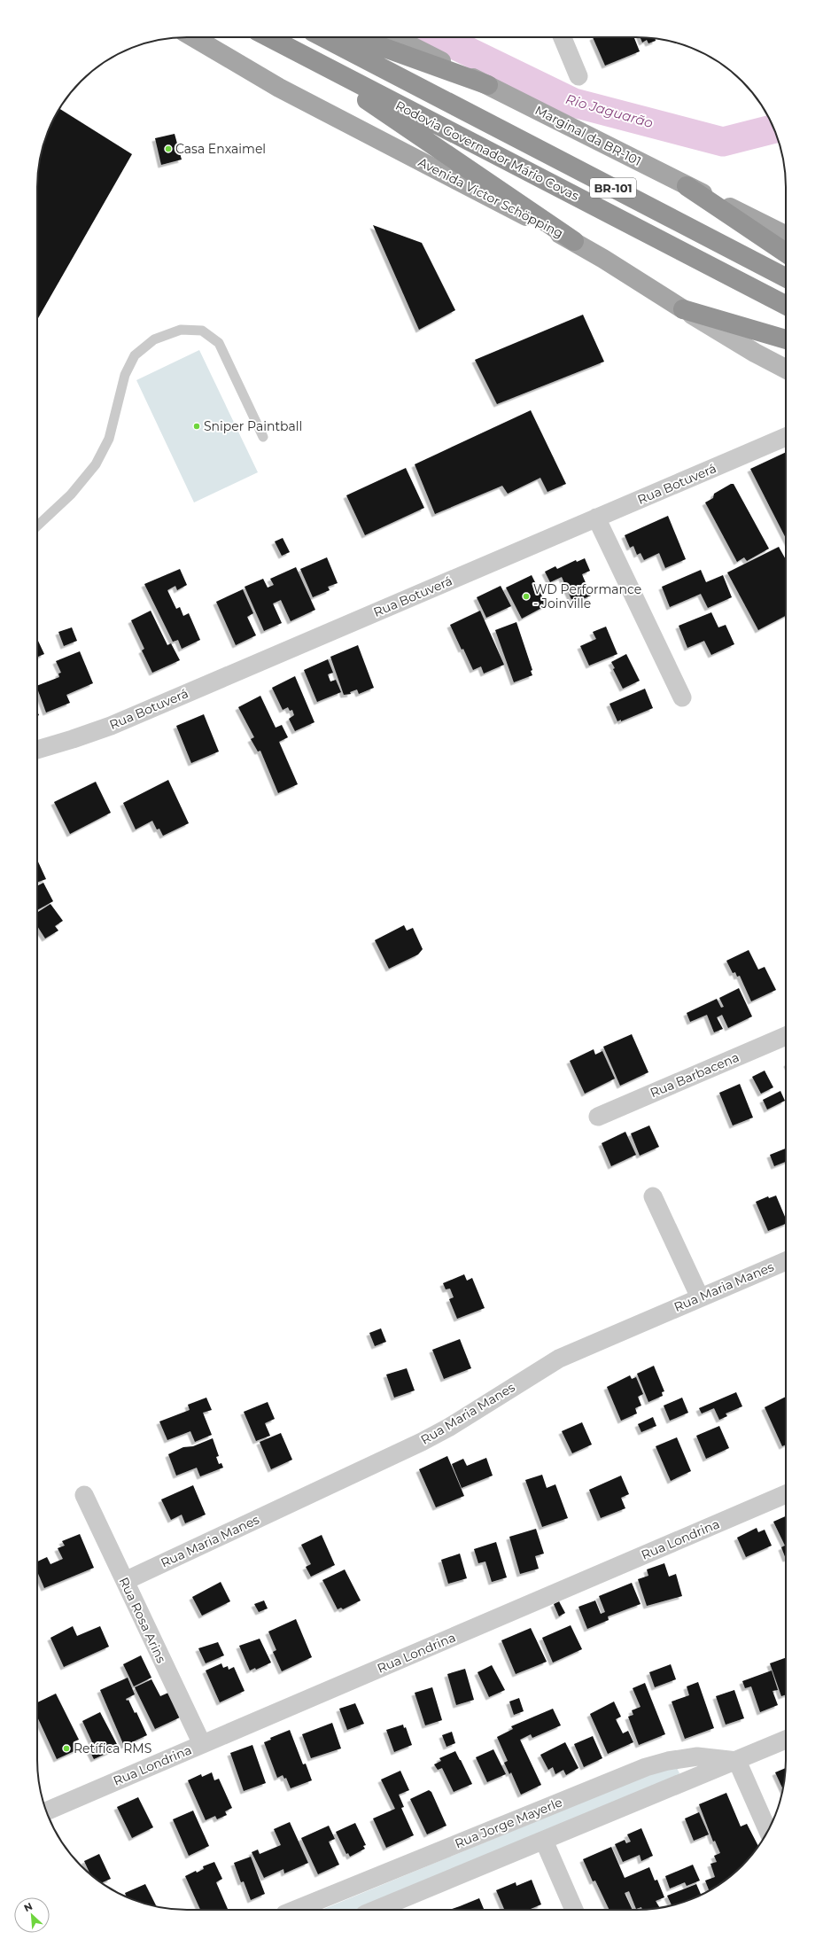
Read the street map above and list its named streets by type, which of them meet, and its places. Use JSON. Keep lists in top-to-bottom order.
{
  "streets": {
    "highway": ["Rodovia Governador Mário Covas", "BR-101"],
    "main road": ["Marginal da BR-101", "Avenida Victor Schöpping"],
    "street": [
      "Rua Botuverá",
      "Rua Barbacena",
      "Rua Maria Manes",
      "Rua Londrina",
      "Rua Rosa Arins",
      "Rua Jorge Mayerle"
    ]
  },
  "crossings": [
    ["Rua Maria Manes", "Rua Rosa Arins"],
    ["Rua Londrina", "Rua Rosa Arins"]
  ],
  "water": ["Rio Jaguarão"],
  "places": [
    "Casa Enxaimel",
    "Sniper Paintball",
    "WD Performance - Joinville",
    "Retífica RMS"
  ],
  "north": "top left"
}
